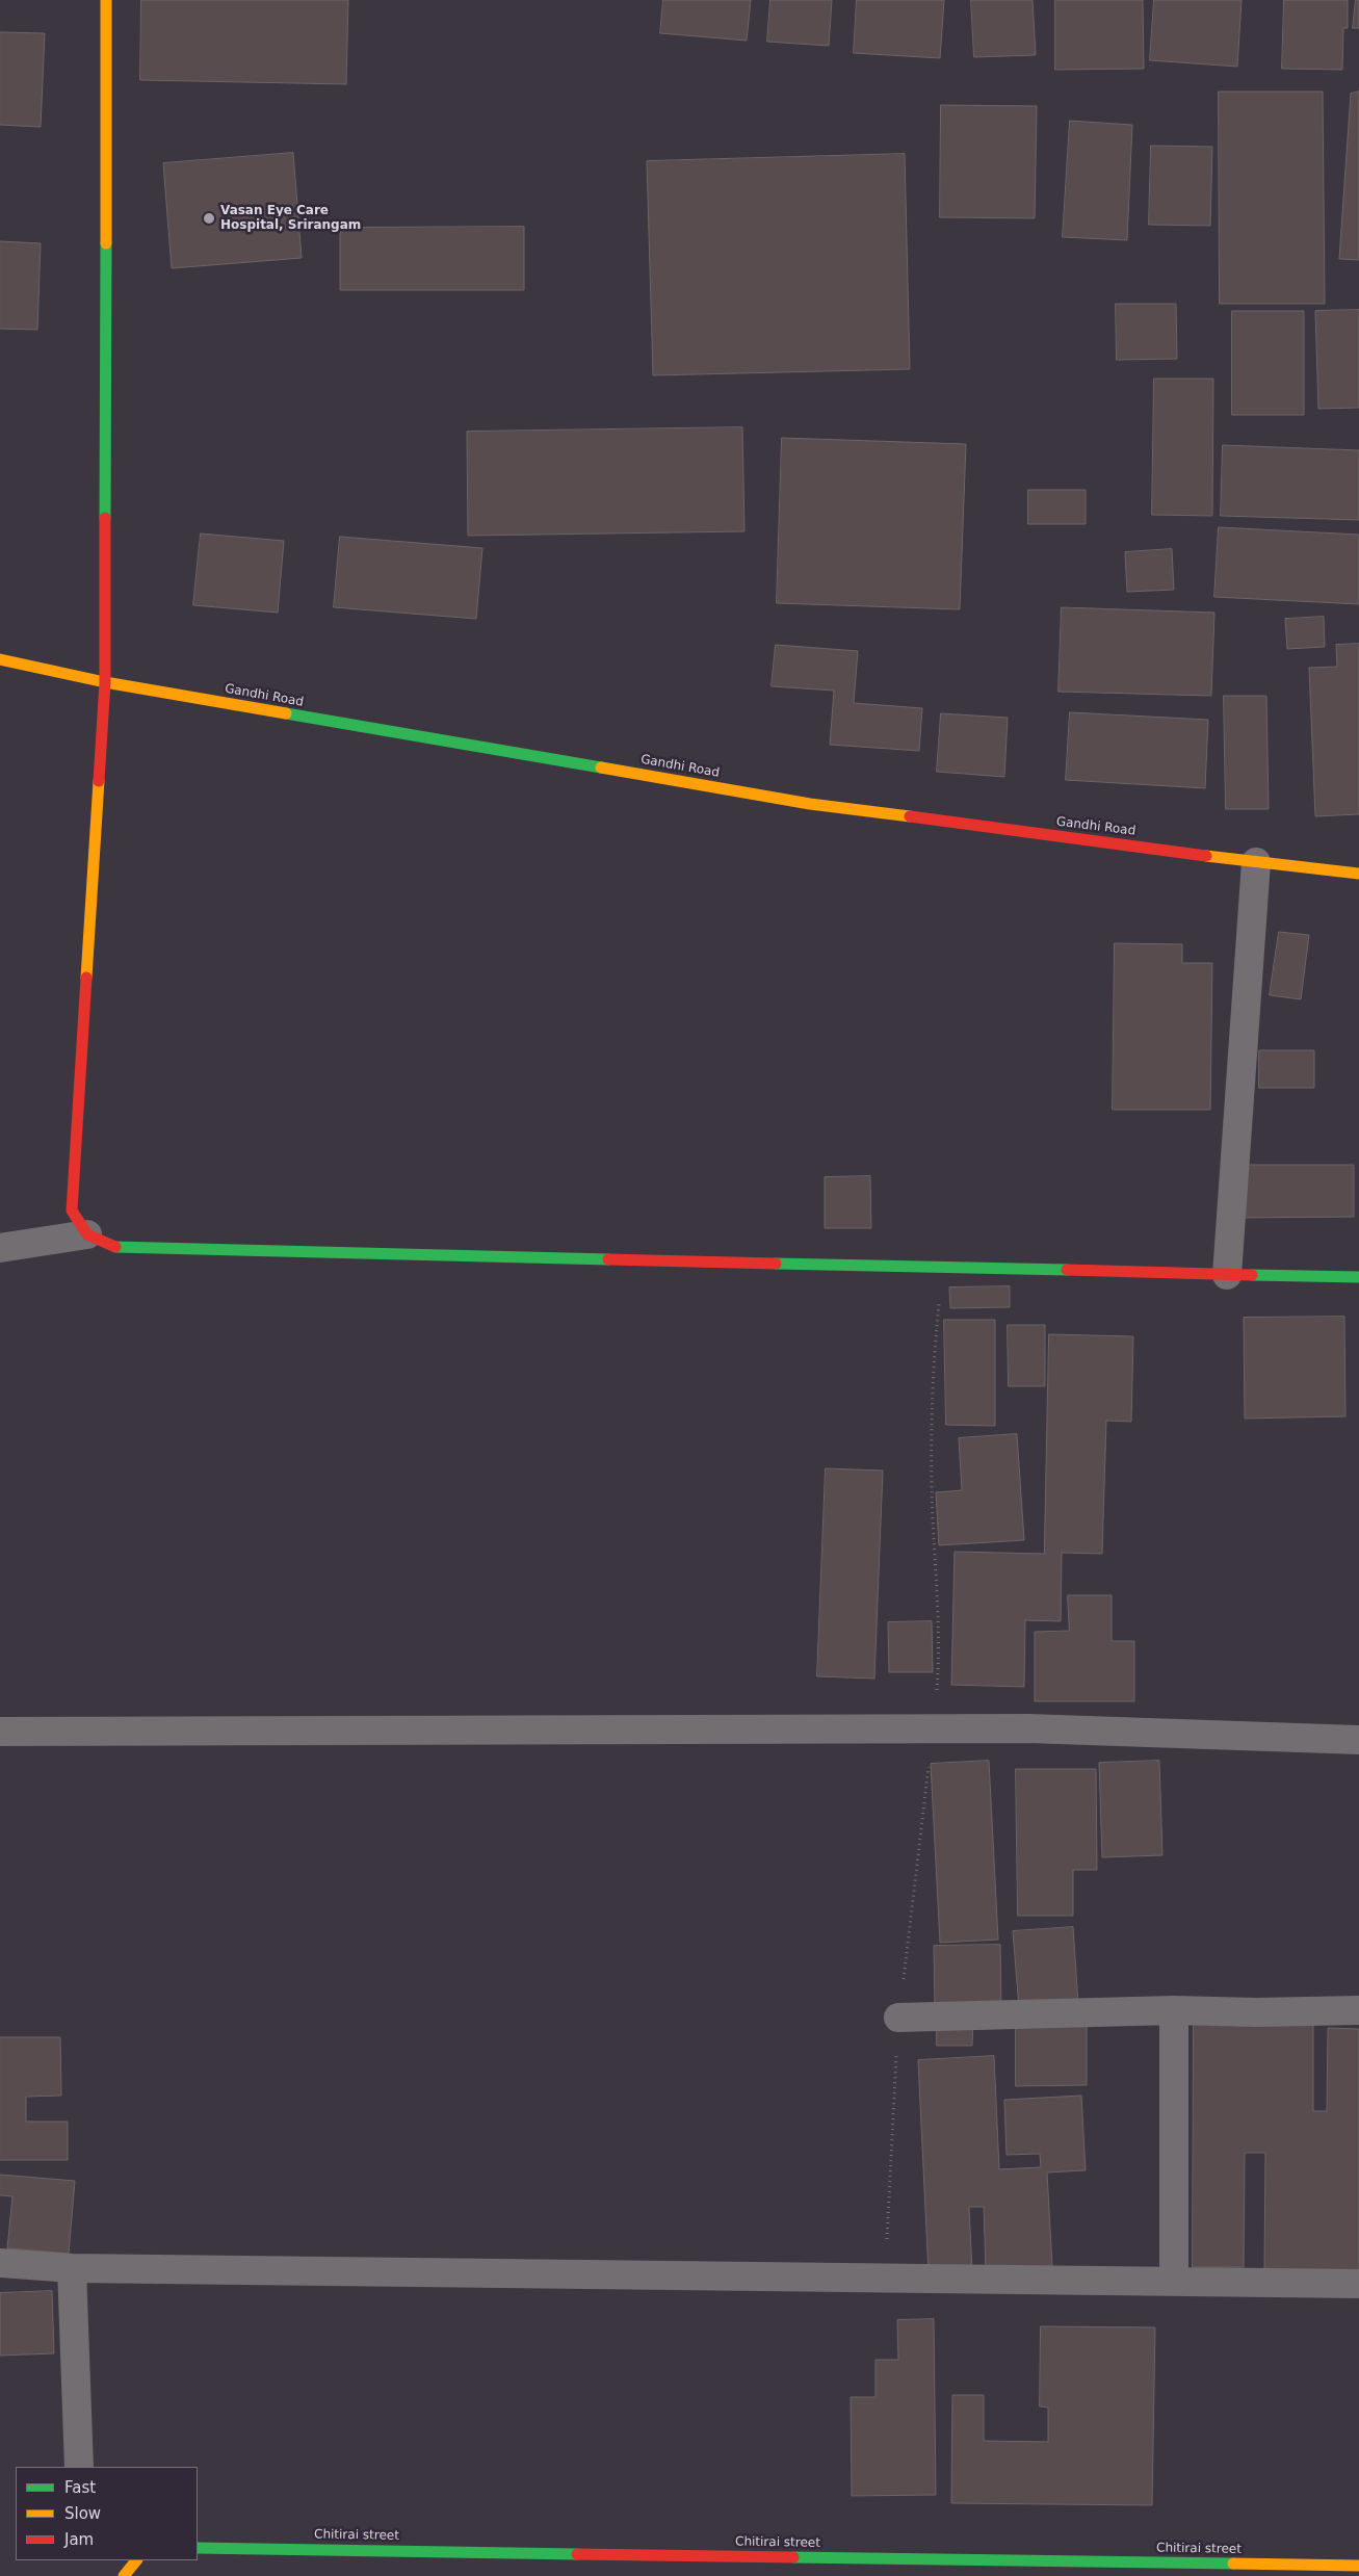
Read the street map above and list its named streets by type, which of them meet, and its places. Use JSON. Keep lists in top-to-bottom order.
{
  "streets": {
    "street": ["Gandhi Road", "Chitirai street"]
  },
  "places": ["Vasan Eye Care Hospital, Srirangam"],
  "legend": ["Fast", "Slow", "Jam"]
}
